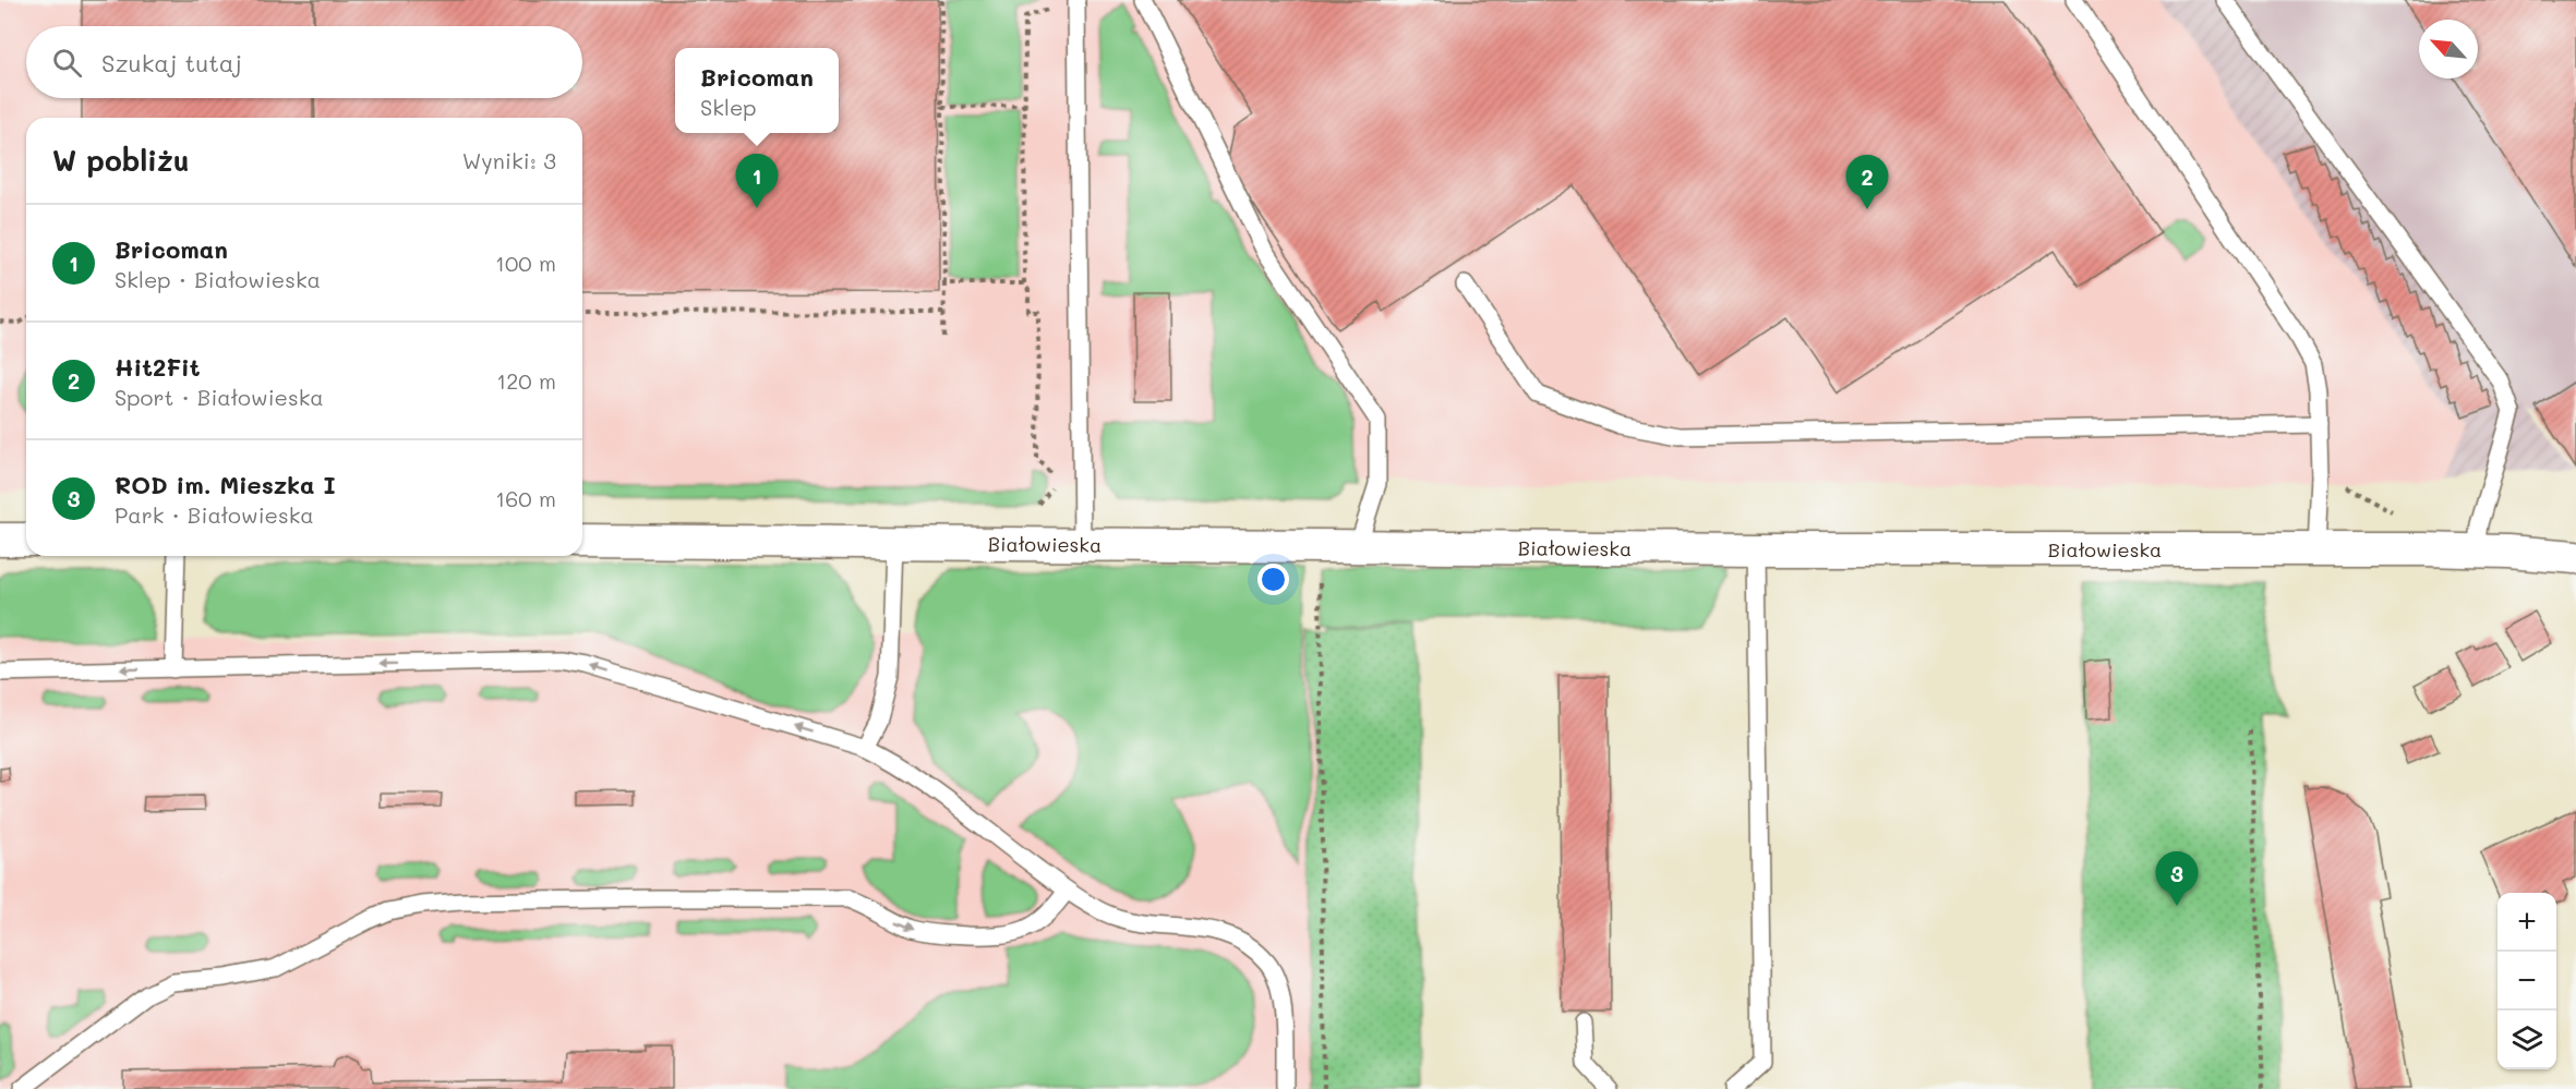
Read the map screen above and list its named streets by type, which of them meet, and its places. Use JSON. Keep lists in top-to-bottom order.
{
  "streets": {
    "street": ["Białowieska"]
  },
  "north": "top left",
  "page": {
    "search": "Szukaj tutaj",
    "popup": ["Bricoman", "Sklep"],
    "heading": ["W pobliżu", "Wyniki: 3"],
    "pins": ["1", "2", "3"],
    "list": [
      {
        "mark": "1",
        "name": "Bricoman",
        "note": "Sklep · Białowieska",
        "value": "100 m"
      },
      {
        "mark": "2",
        "name": "Hit2Fit",
        "note": "Sport · Białowieska",
        "value": "120 m"
      },
      {
        "mark": "3",
        "name": "ROD im. Mieszka I",
        "note": "Park · Białowieska",
        "value": "160 m"
      }
    ],
    "map_buttons": ["+", "−"]
  }
}
